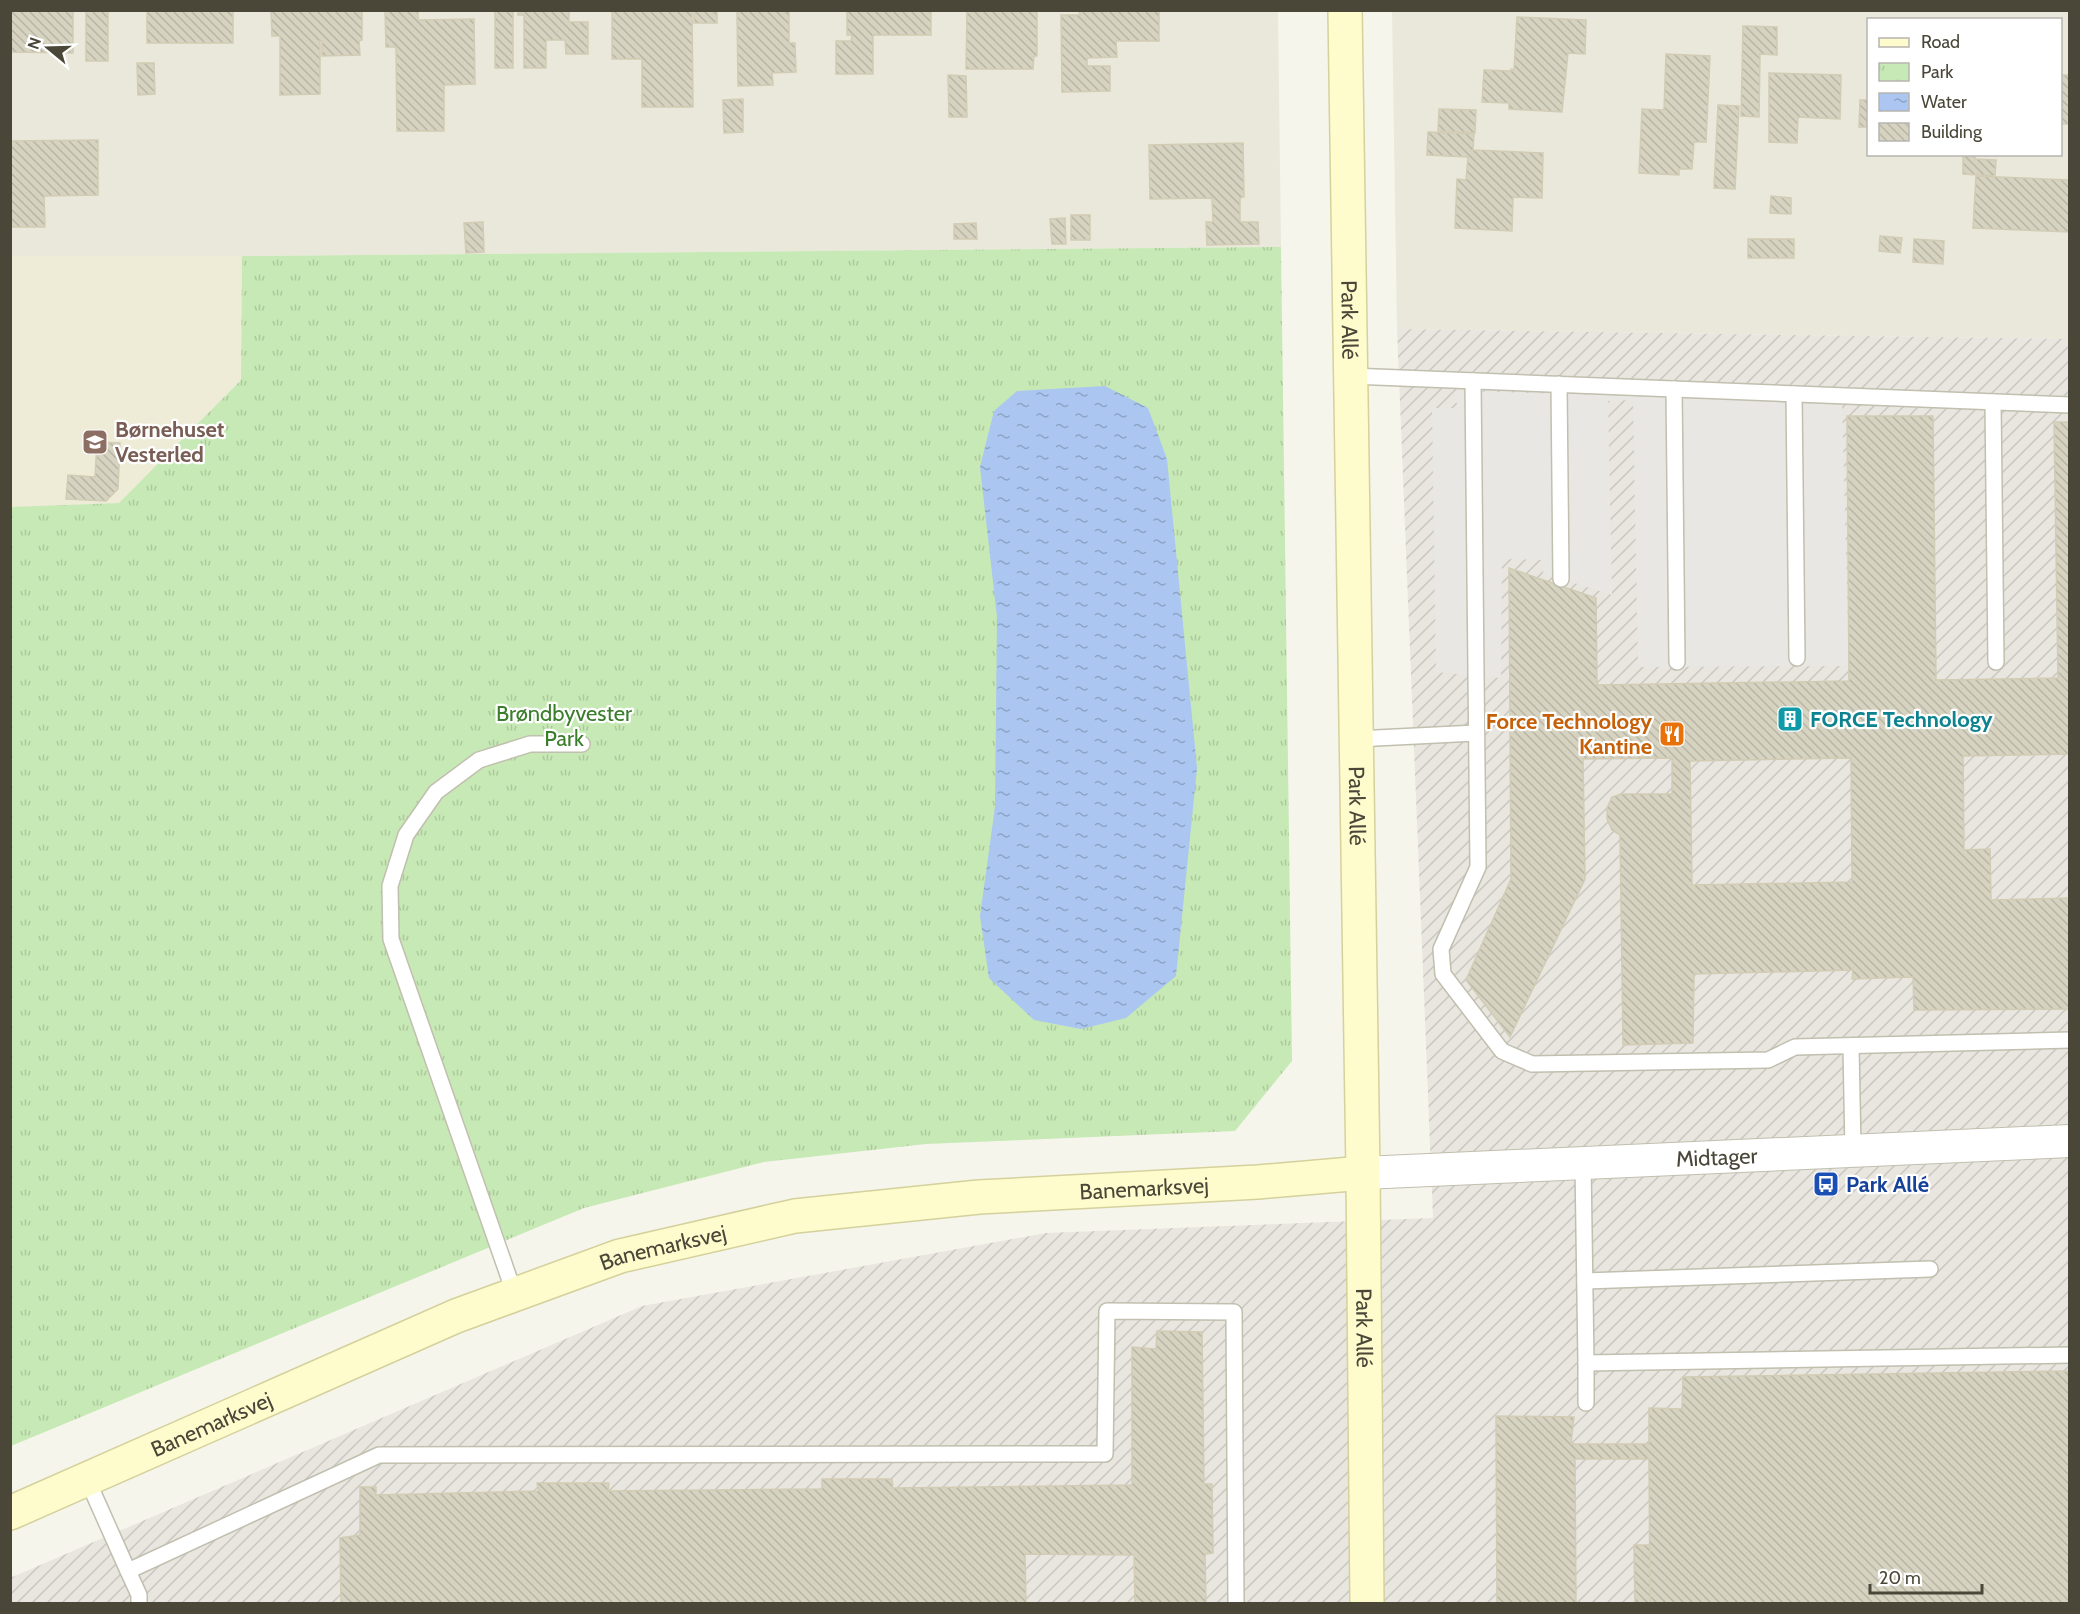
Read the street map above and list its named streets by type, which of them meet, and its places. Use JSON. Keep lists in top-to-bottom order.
{
  "streets": {
    "street": ["Park Allé", "Midtager", "Banemarksvej"]
  },
  "crossings": [
    ["Park Allé", "Midtager"],
    ["Park Allé", "Banemarksvej"],
    ["Midtager", "Banemarksvej"]
  ],
  "parks": ["Brøndbyvester Park"],
  "places": {
    "school or university": ["Børnehuset Vesterled"],
    "building": ["FORCE Technology"],
    "restaurant": ["Force Technology Kantine"],
    "bus stop": ["Park Allé"]
  },
  "legend": [
    "Road",
    "Park",
    "Water",
    "Building"
  ],
  "scale_bar": "20 m",
  "north": "left"
}
